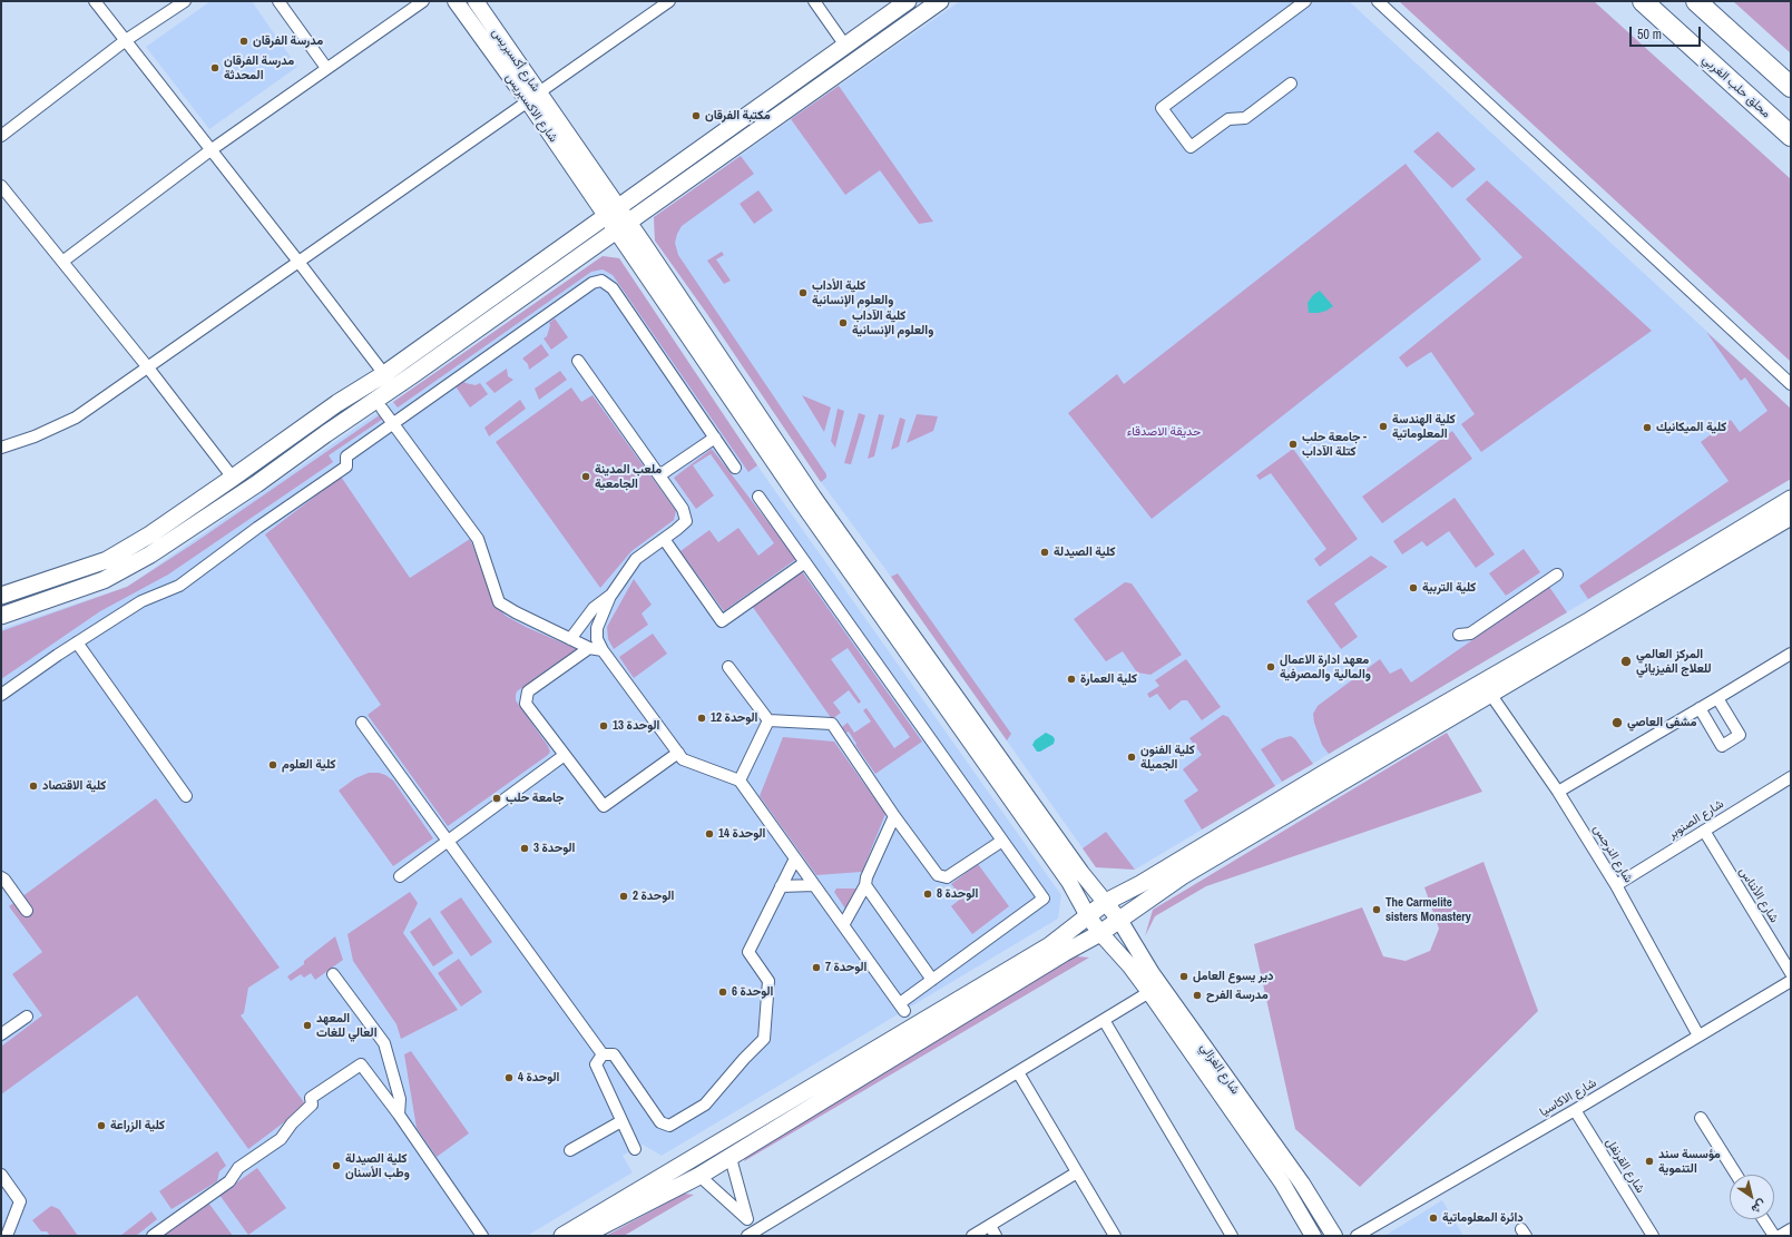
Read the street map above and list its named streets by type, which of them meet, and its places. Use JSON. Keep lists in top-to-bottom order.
{
  "streets": {
    "highway": ["محلق حلب الغربي"],
    "main road": ["شارع أكسبريس", "شارع الاكسبريس", "شارع الغزالي"],
    "street": [
      "شارع الصنوبر",
      "شارع النرجس",
      "شارع الأنناس",
      "شارع الاكاسيا",
      "شارع القرنفل"
    ]
  },
  "crossings": [
    ["شارع أكسبريس", "شارع الاكسبريس"],
    ["شارع الاكسبريس", "شارع الغزالي"],
    ["شارع الصنوبر", "شارع النرجس"],
    ["شارع الصنوبر", "شارع الأنناس"],
    ["شارع النرجس", "شارع الاكاسيا"],
    ["شارع الاكاسيا", "شارع القرنفل"]
  ],
  "parks": ["حديقة الاصدقاء"],
  "places": [
    "مدرسة الفرقان",
    "مدرسة الفرقان المحدثة",
    "مكتبة الفرقان",
    "كلية الأداب والعلوم الإنسانية",
    "كلية الآداب والعلوم الإنسانية",
    "كلية الهندسة المعلوماتية",
    "كلية الميكانيك",
    "جامعة حلب - كتلة الآداب",
    "ملعب المدينة الجامعية",
    "كلية الصيدلة",
    "كلية التربية",
    "المركز العالمي للعلاج الفيزيائي",
    "معهد ادارة الاعمال والمالية والمصرفية",
    "كلية العمارة",
    "الوحدة 12",
    "مشفى العاصي",
    "الوحدة 13",
    "كلية الفنون الجميلة",
    "كلية العلوم",
    "كلية الاقتصاد",
    "جامعة حلب",
    "الوحدة 14",
    "الوحدة 3",
    "الوحدة 8",
    "الوحدة 2",
    "The Carmelite sisters Monastery",
    "الوحدة 7",
    "دير يسوع العامل",
    "الوحدة 6",
    "مدرسة الفرح",
    "المعهد العالي للغات",
    "الوحدة 4",
    "كلية الزراعة",
    "مؤسسة سند التنموية",
    "كلية الصيدلة وطب الأسنان",
    "دائرة المعلوماتية"
  ],
  "scale_bar": "50 m",
  "north": "bottom right"
}
